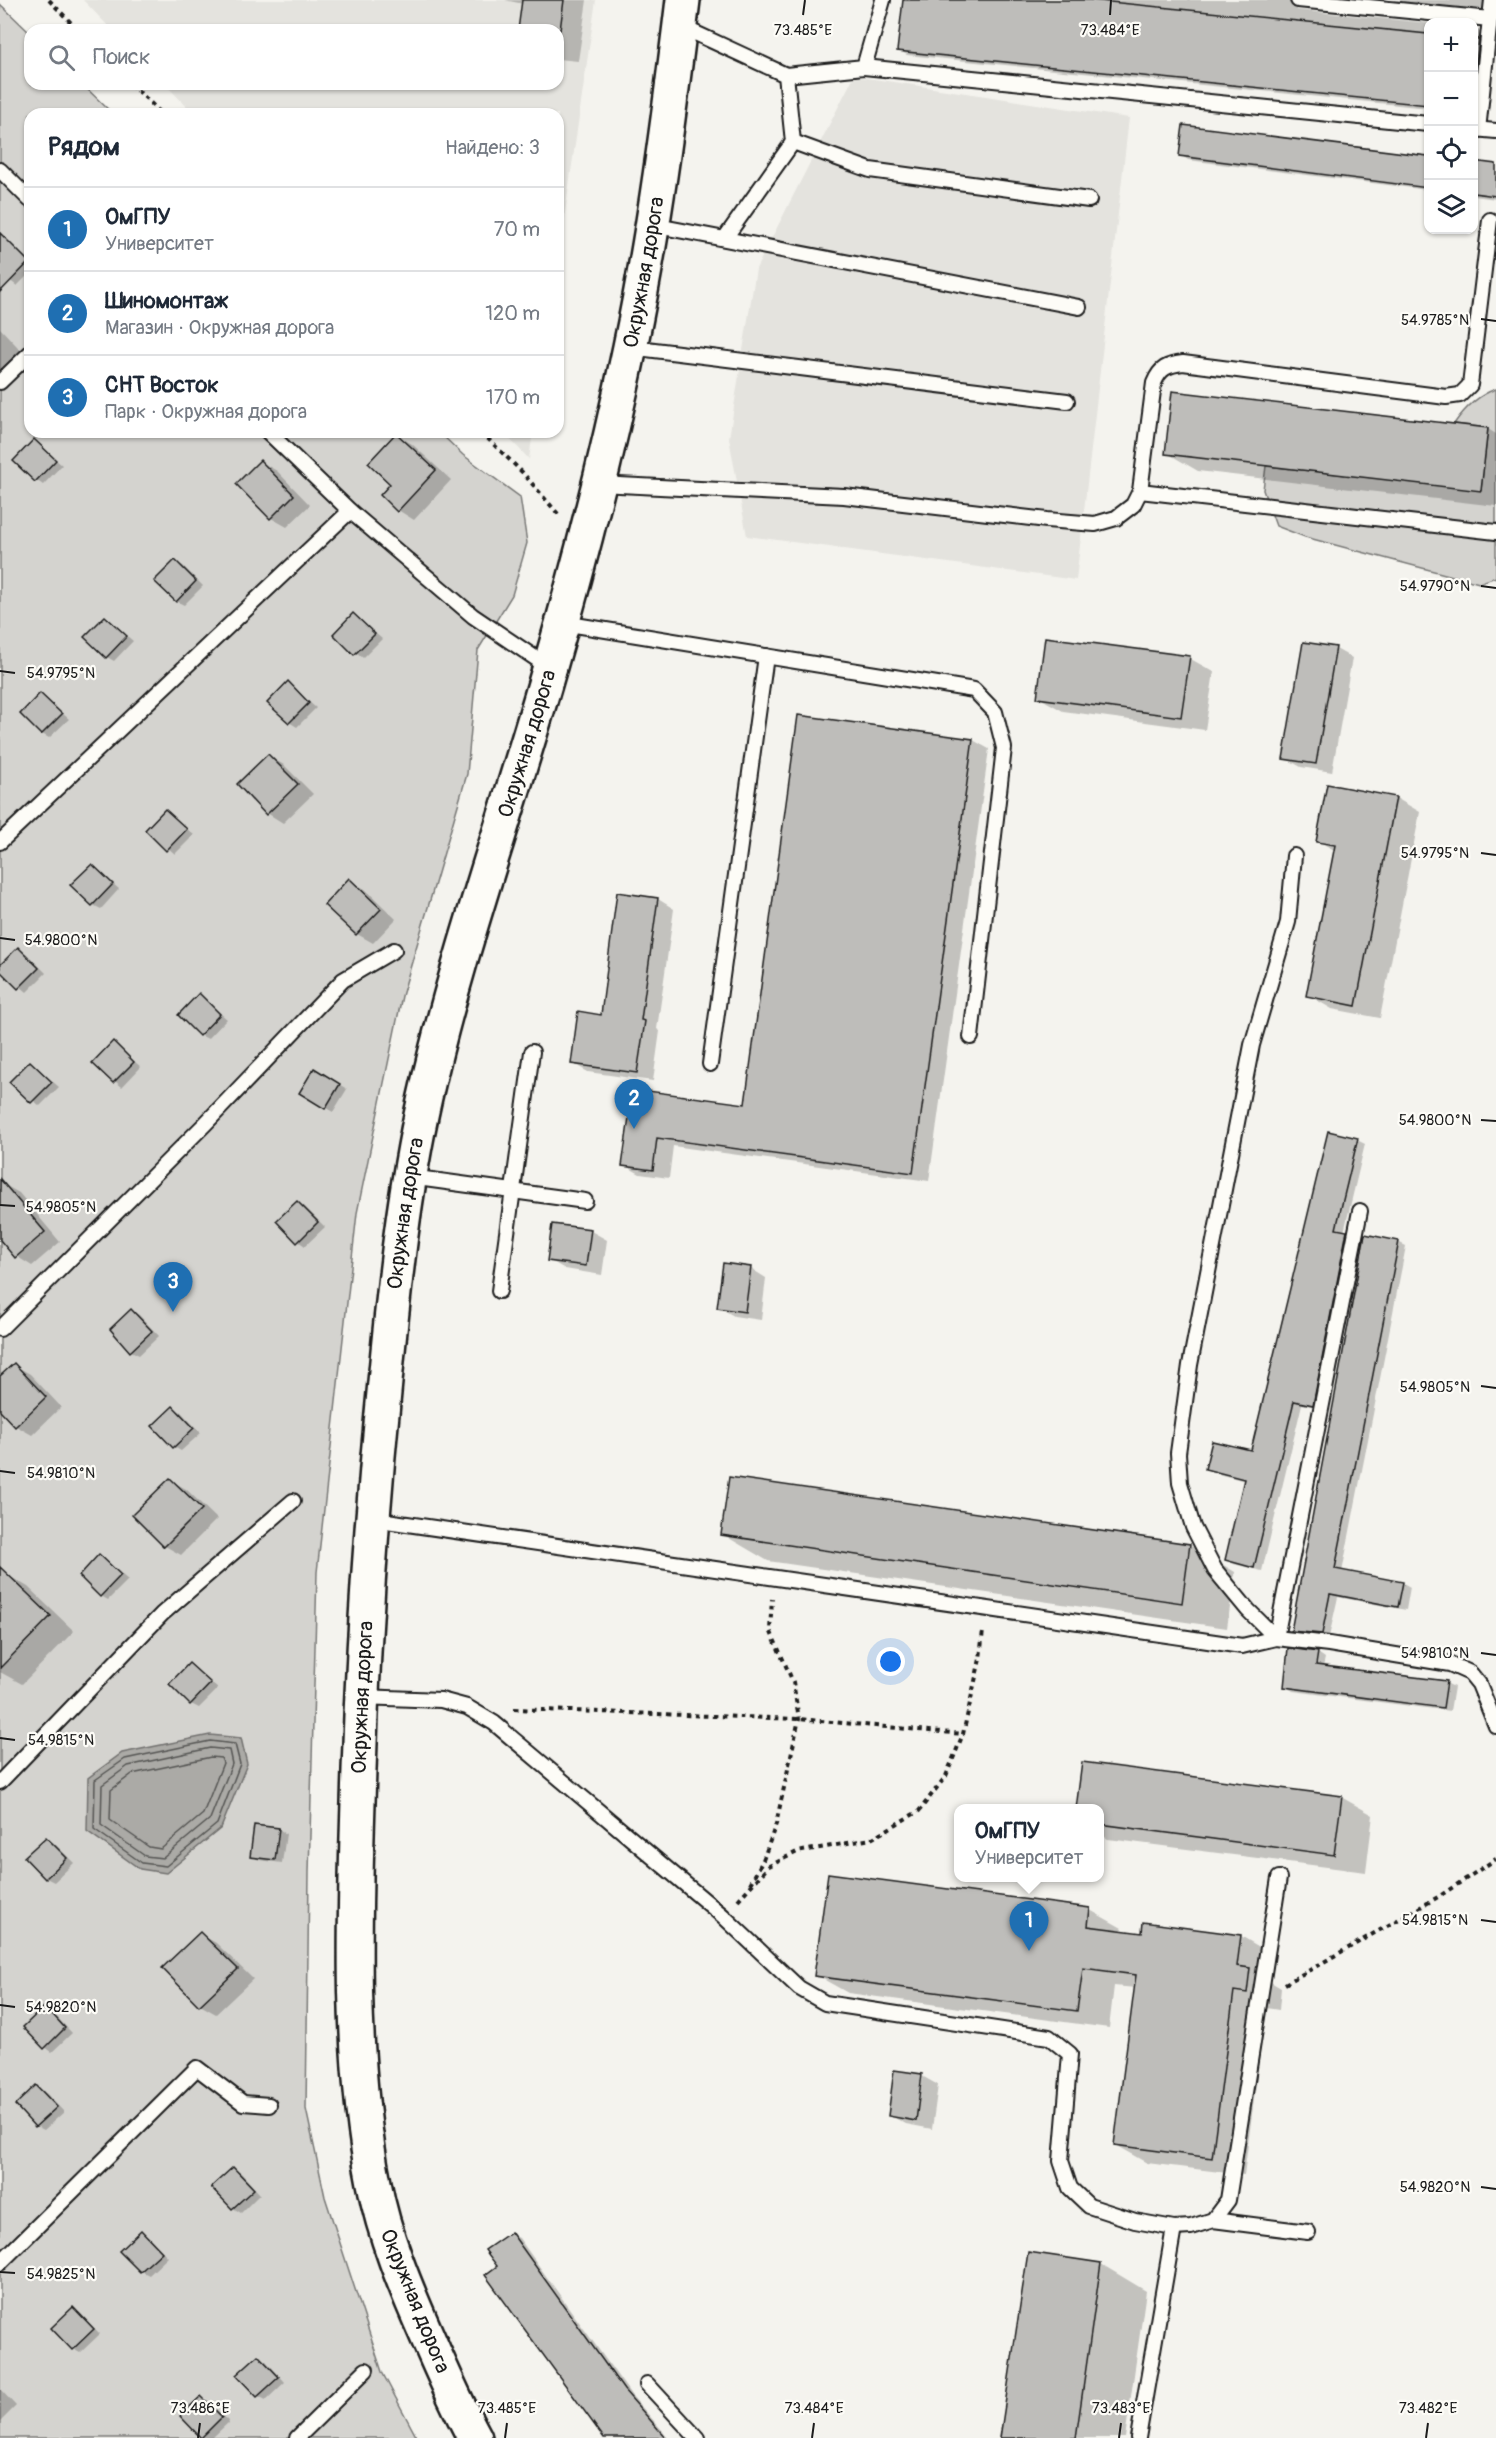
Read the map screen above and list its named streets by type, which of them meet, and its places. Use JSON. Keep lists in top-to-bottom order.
{
  "streets": {
    "main road": ["Окружная дорога"]
  },
  "page": {
    "map_buttons": ["+", "−"],
    "search": "Поиск",
    "heading": ["Рядом", "Найдено: 3"],
    "list": [
      {
        "mark": "1",
        "name": "ОмГПУ",
        "note": "Университет",
        "value": "70 m"
      },
      {
        "mark": "2",
        "name": "Шиномонтаж",
        "note": "Магазин · Окружная дорога",
        "value": "120 m"
      },
      {
        "mark": "3",
        "name": "СНТ Восток",
        "note": "Парк · Окружная дорога",
        "value": "170 m"
      }
    ],
    "pins": ["2", "3", "1"],
    "popup": ["ОмГПУ", "Университет"]
  },
  "coordinates": [
    "73.485°E",
    "73.484°E",
    "54.9785°N",
    "54.9790°N",
    "54.9795°N",
    "54.9800°N",
    "54.9805°N",
    "54.9810°N",
    "54.9815°N",
    "54.9820°N",
    "54.9825°N",
    "73.486°E",
    "73.483°E",
    "73.482°E"
  ]
}
